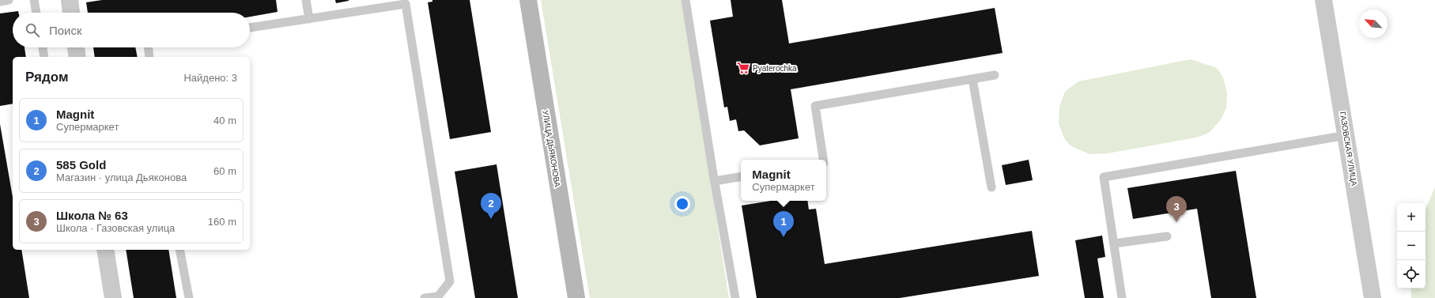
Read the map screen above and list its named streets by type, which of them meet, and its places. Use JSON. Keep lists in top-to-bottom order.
{
  "streets": {
    "main road": ["УЛИЦА ДЬЯКОНОВА"],
    "street": ["ГАЗОВСКАЯ УЛИЦА"]
  },
  "places": {
    "supermarket": ["Pyaterochka"]
  },
  "north": "top left",
  "page": {
    "search": "Поиск",
    "heading": ["Рядом", "Найдено: 3"],
    "list": [
      {
        "mark": "1",
        "name": "Magnit",
        "note": "Супермаркет",
        "value": "40 m"
      },
      {
        "mark": "2",
        "name": "585 Gold",
        "note": "Магазин · улица Дьяконова",
        "value": "60 m"
      },
      {
        "mark": "3",
        "name": "Школа № 63",
        "note": "Школа · Газовская улица",
        "value": "160 m"
      }
    ],
    "popup": ["Magnit", "Супермаркет"],
    "pins": ["2", "3", "1"],
    "map_buttons": ["+", "−"]
  }
}
